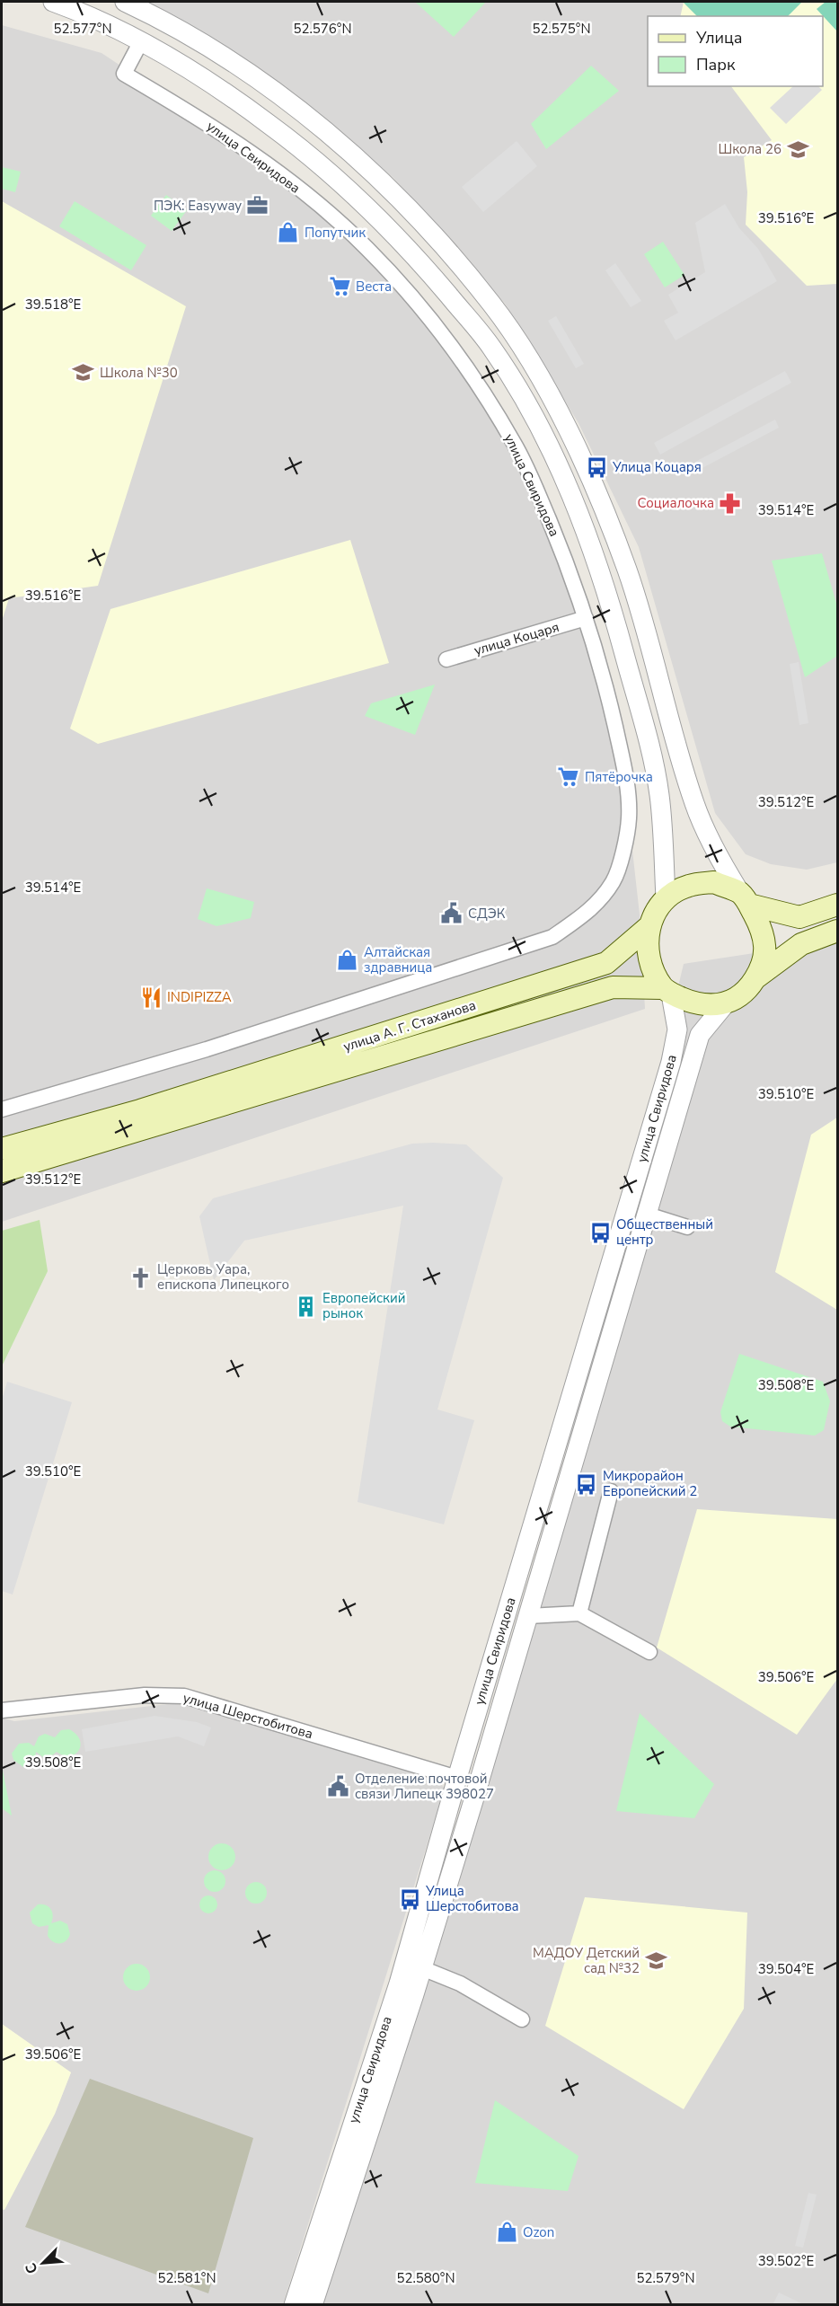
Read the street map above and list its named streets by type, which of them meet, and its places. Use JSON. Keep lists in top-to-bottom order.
{
  "streets": {
    "main road": ["улица А. Г. Стаханова"],
    "street": ["улица Свиридова", "улица Коцаря", "улица Шерстобитова"]
  },
  "crossings": [
    ["улица Свиридова", "улица Коцаря"],
    ["улица Свиридова", "улица А. Г. Стаханова"],
    ["улица Свиридова", "улица Шерстобитова"]
  ],
  "places": {
    "school or university": ["Школа 26", "Школа №30", "МАДОУ Детский сад №32"],
    "office": ["ПЭК: Easyway"],
    "shop": ["Попутчик", "Алтайская здравница", "Ozon"],
    "supermarket": ["Веста", "Пятёрочка"],
    "bus stop": [
      "Улица Коцаря",
      "Общественный центр",
      "Микрорайон Европейский 2",
      "Улица Шерстобитова"
    ],
    "pharmacy": ["Социалочка"],
    "public building": ["СДЭК", "Отделение почтовой связи Липецк 398027"],
    "restaurant": ["INDIPIZZA"],
    "church": ["Церковь Уара, епископа Липецкого"],
    "building": ["Европейский рынок"]
  },
  "legend": ["Улица", "Парк"],
  "north": "bottom left",
  "coordinates": [
    "52.577°N",
    "52.576°N",
    "52.575°N",
    "39.516°E",
    "39.518°E",
    "39.514°E",
    "39.512°E",
    "39.510°E",
    "39.508°E",
    "39.506°E",
    "39.504°E",
    "39.502°E",
    "52.581°N",
    "52.580°N",
    "52.579°N"
  ]
}
